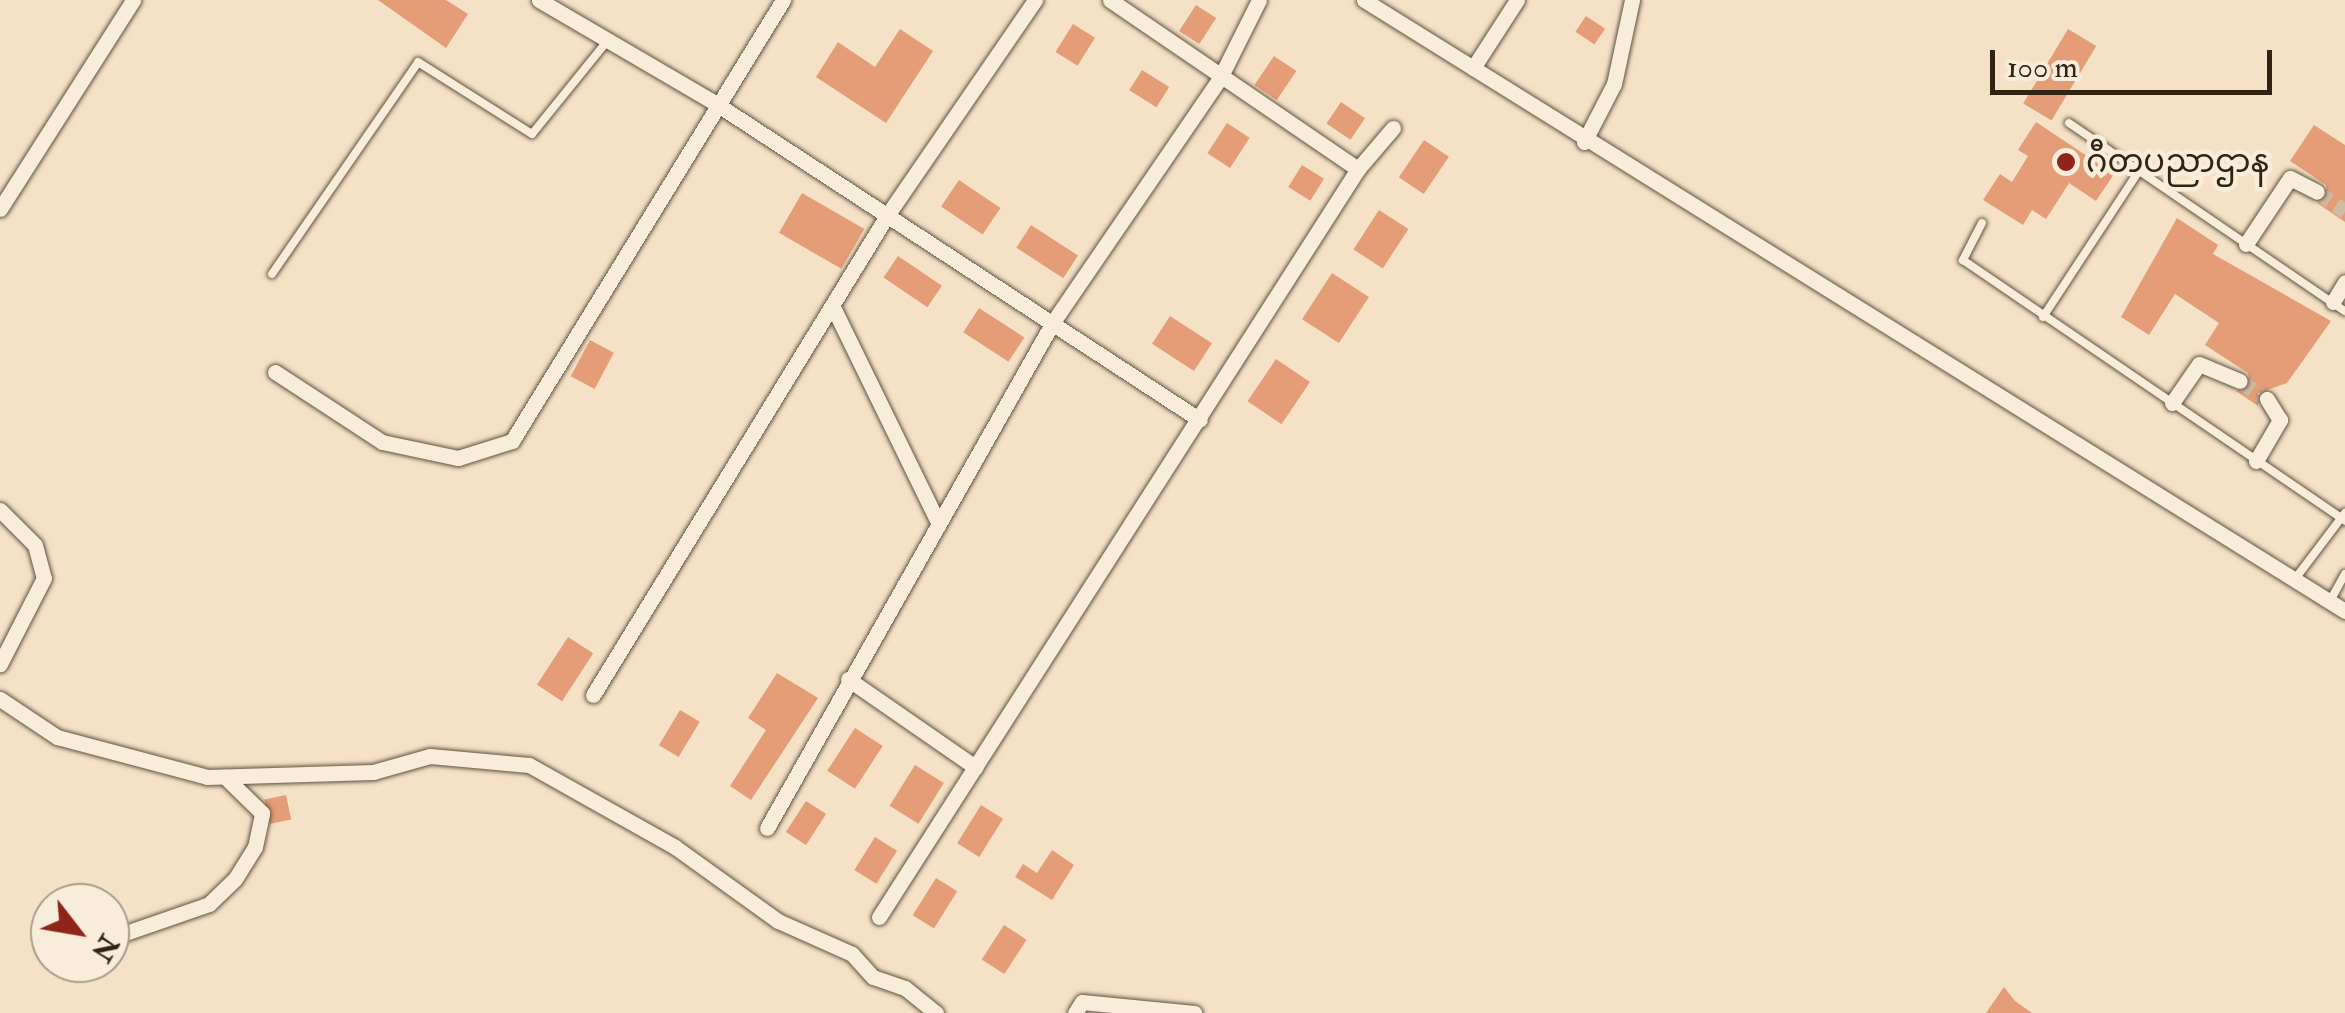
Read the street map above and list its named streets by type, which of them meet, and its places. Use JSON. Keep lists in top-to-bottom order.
{
  "places": ["ဂီတပညာဌာန"],
  "scale_bar": "100 m",
  "north": "bottom right"
}
